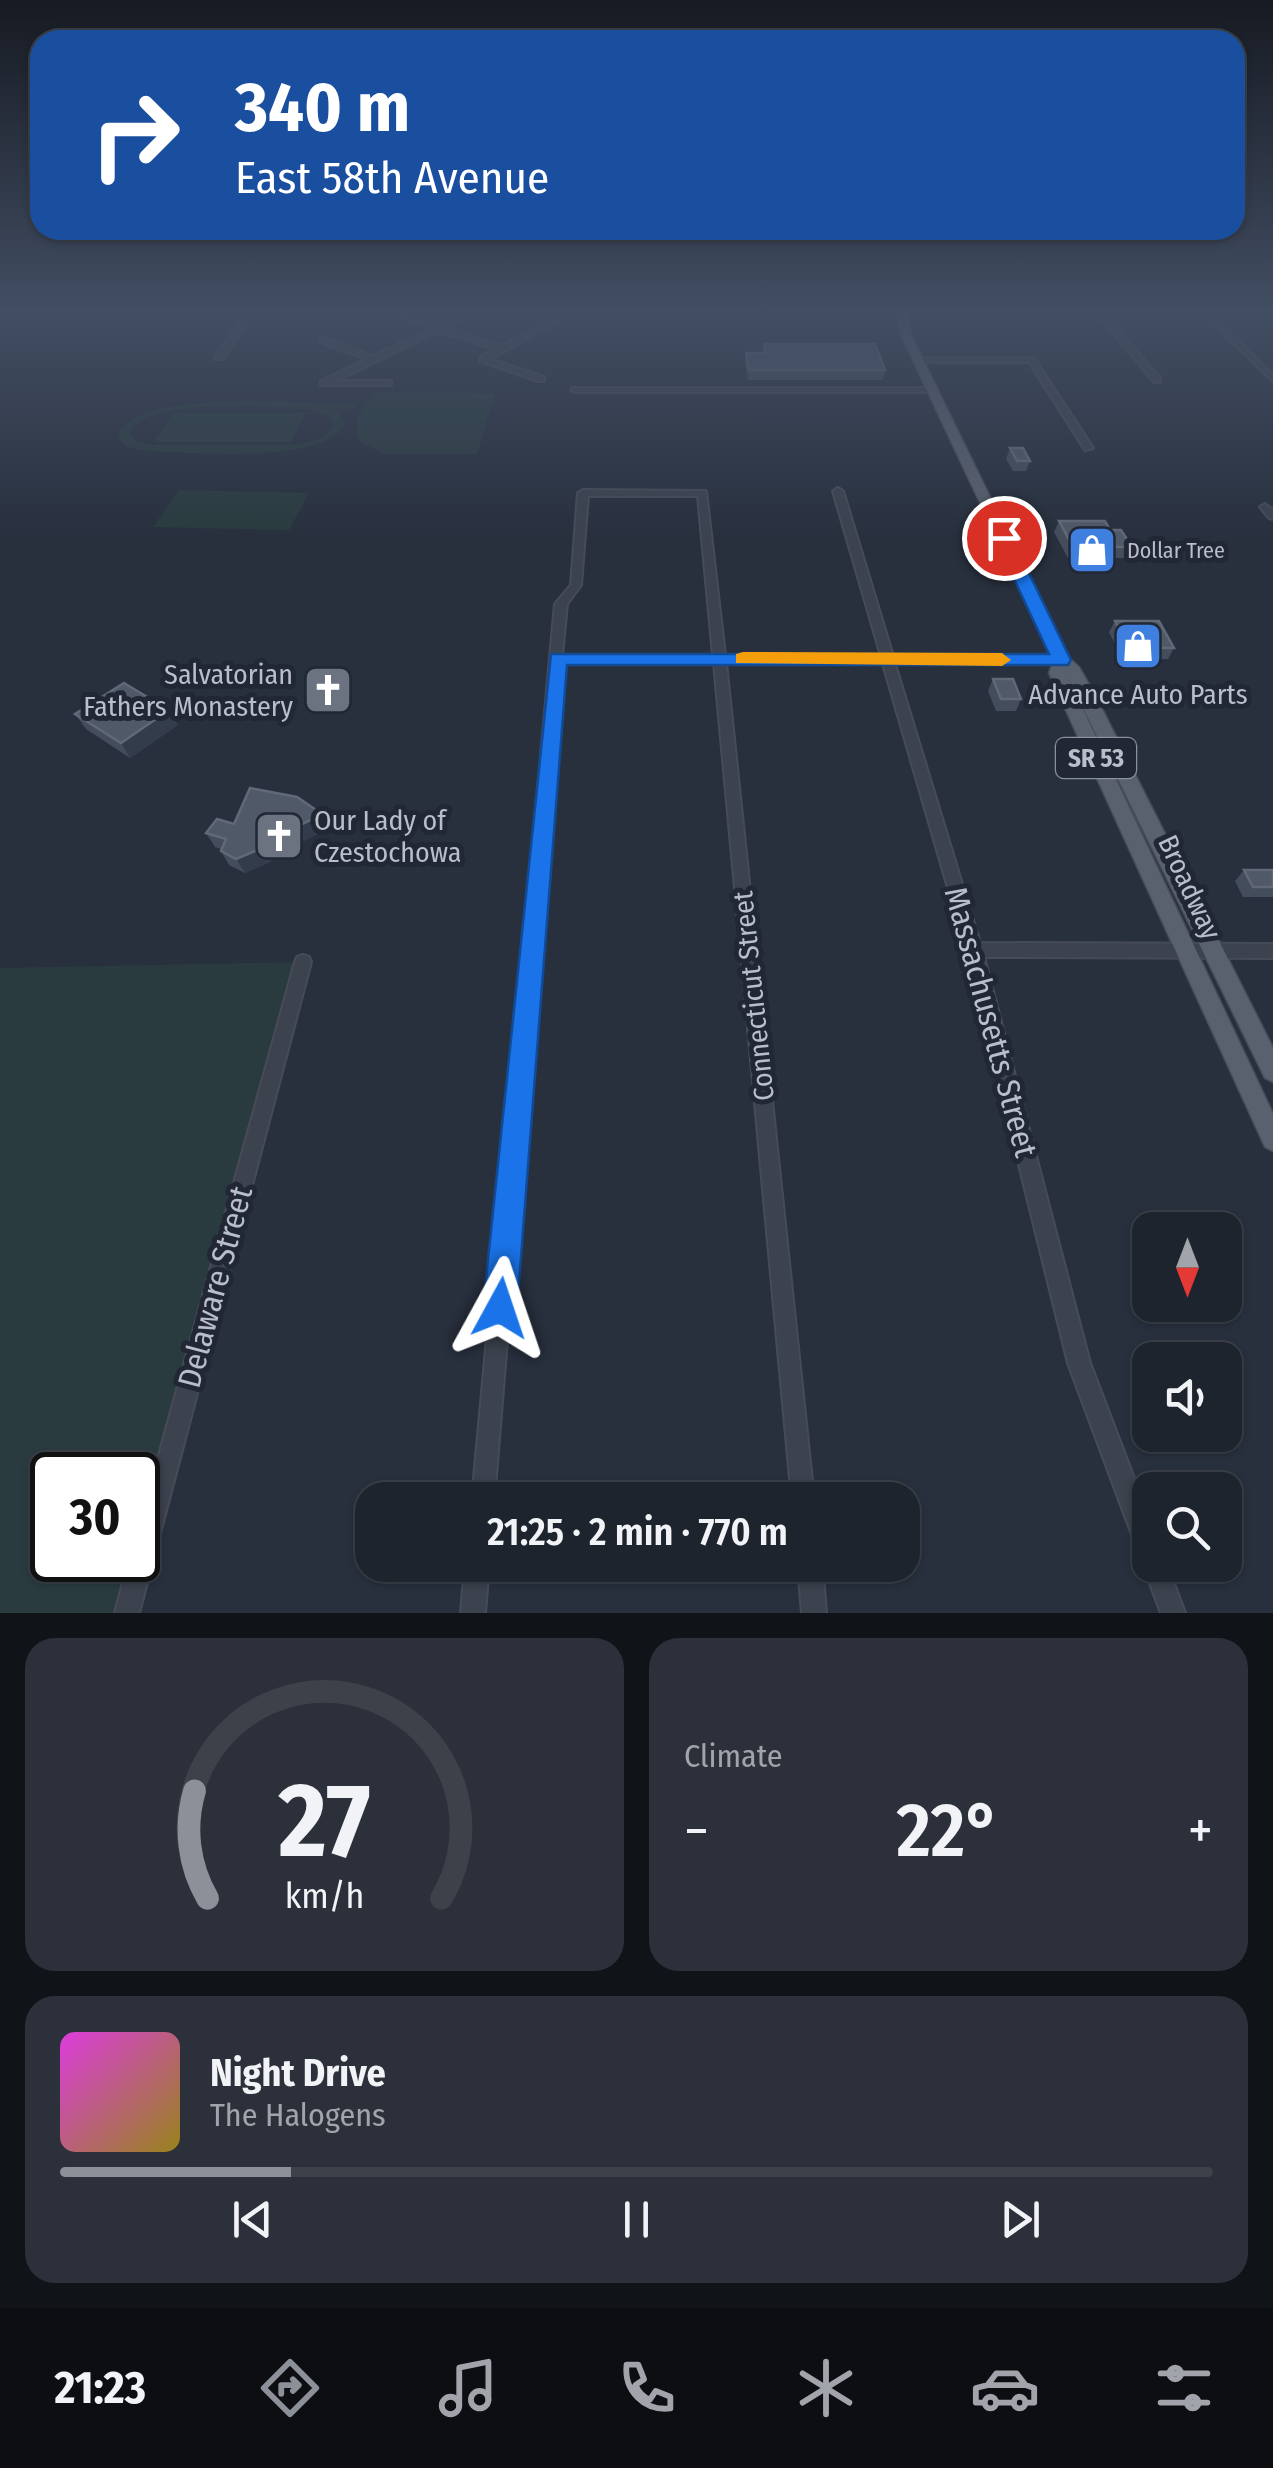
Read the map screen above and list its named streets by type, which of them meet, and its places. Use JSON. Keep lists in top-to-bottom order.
{
  "streets": {
    "main road": ["SR 53", "Broadway"],
    "street": ["Connecticut Street", "Massachusetts Street", "Delaware Street"]
  },
  "places": {
    "shop": ["Dollar Tree", "Advance Auto Parts"],
    "church": ["Salvatorian Fathers Monastery", "Our Lady of Czestochowa"]
  },
  "north": "bottom",
  "page": {
    "turn": ["340 m", "East 58th Avenue"],
    "limit": "30",
    "trip": "21:25 · 2 min · 770 m",
    "tile": "Climate",
    "heat": ["−", "22°", "+"],
    "song": ["Night Drive", "The Halogens"],
    "tabs": "21:23",
    "gauge": ["27", "km/h"]
  }
}
